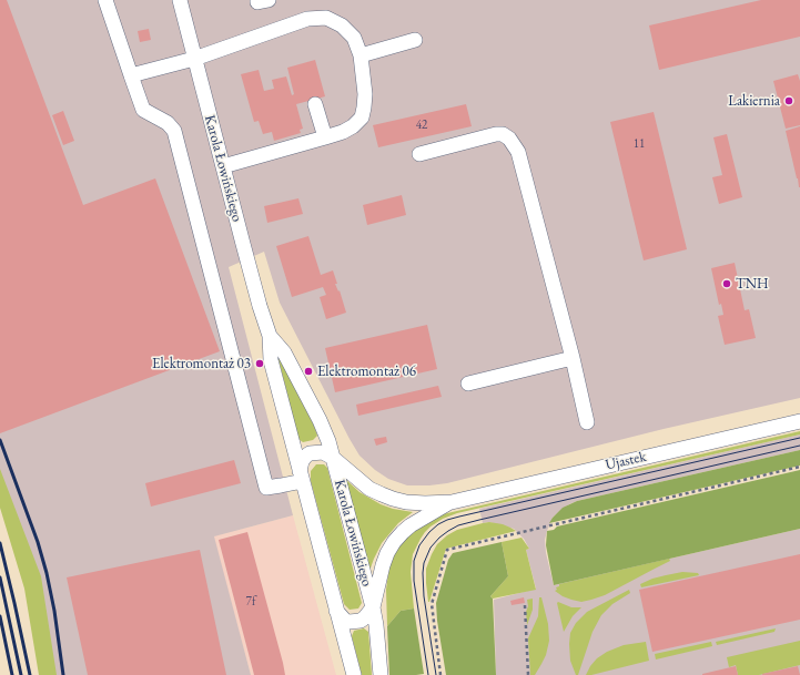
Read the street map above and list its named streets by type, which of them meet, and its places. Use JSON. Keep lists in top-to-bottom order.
{
  "streets": {
    "street": ["Karola Łowińskiego", "Ujastek"]
  },
  "crossings": [
    ["Karola Łowińskiego", "Ujastek"]
  ],
  "places": [
    "Lakiernia",
    "TNH",
    "Elektromontaż 03",
    "Elektromontaż 06"
  ],
  "house_numbers": ["42", "11", "7f"]
}
